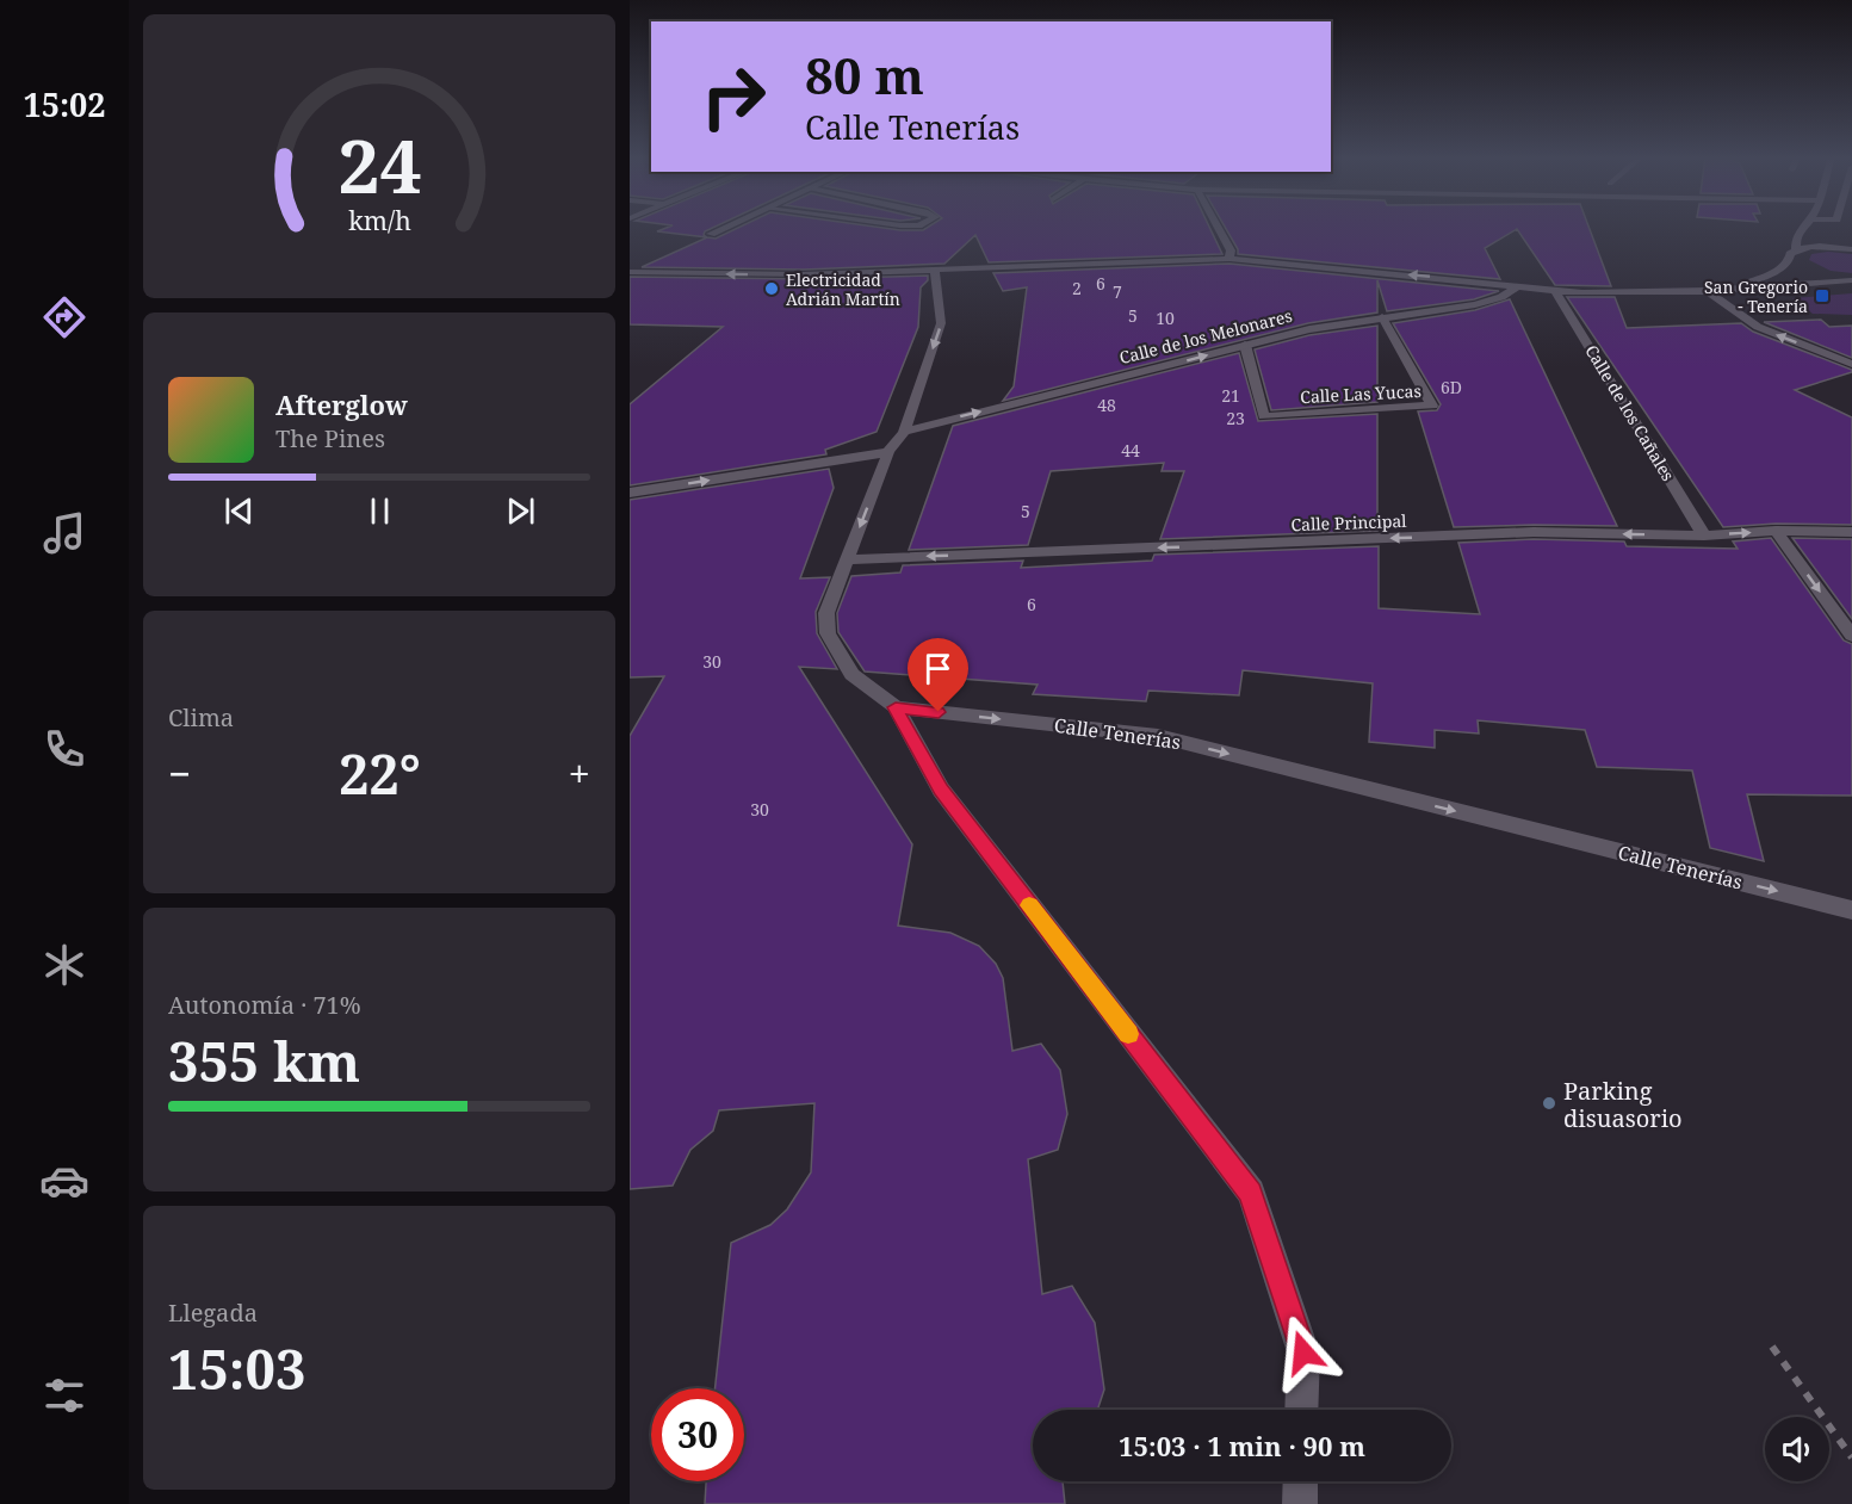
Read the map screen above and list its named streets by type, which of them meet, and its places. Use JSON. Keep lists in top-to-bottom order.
{
  "streets": {
    "street": [
      "Calle de los Melonares",
      "Calle Las Yucas",
      "Calle de los Cañales",
      "Calle Principal",
      "Calle Tenerías"
    ]
  },
  "crossings": [
    ["Calle de los Melonares", "Calle Las Yucas"],
    ["Calle de los Cañales", "Calle Principal"]
  ],
  "one_way": ["Calle Principal", "Calle Tenerías"],
  "places": {
    "other": ["Electricidad Adrián Martín", "Parking disuasorio"],
    "transit": ["San Gregorio - Tenería"]
  },
  "house_numbers": [
    "6",
    "2",
    "7",
    "5",
    "10",
    "6D",
    "21",
    "48",
    "23",
    "44",
    "5",
    "6",
    "30",
    "30"
  ],
  "page": {
    "tabs": "15:02",
    "turn": ["80 m", "Calle Tenerías"],
    "song": ["Afterglow", "The Pines"],
    "tile": [
      "Clima",
      ["Autonomía · 71%", "355 km"],
      ["Llegada", "15:03"]
    ],
    "heat": ["−", "22°", "+"],
    "limit": "30",
    "trip": "15:03 · 1 min · 90 m",
    "gauge": ["24", "km/h"]
  }
}
